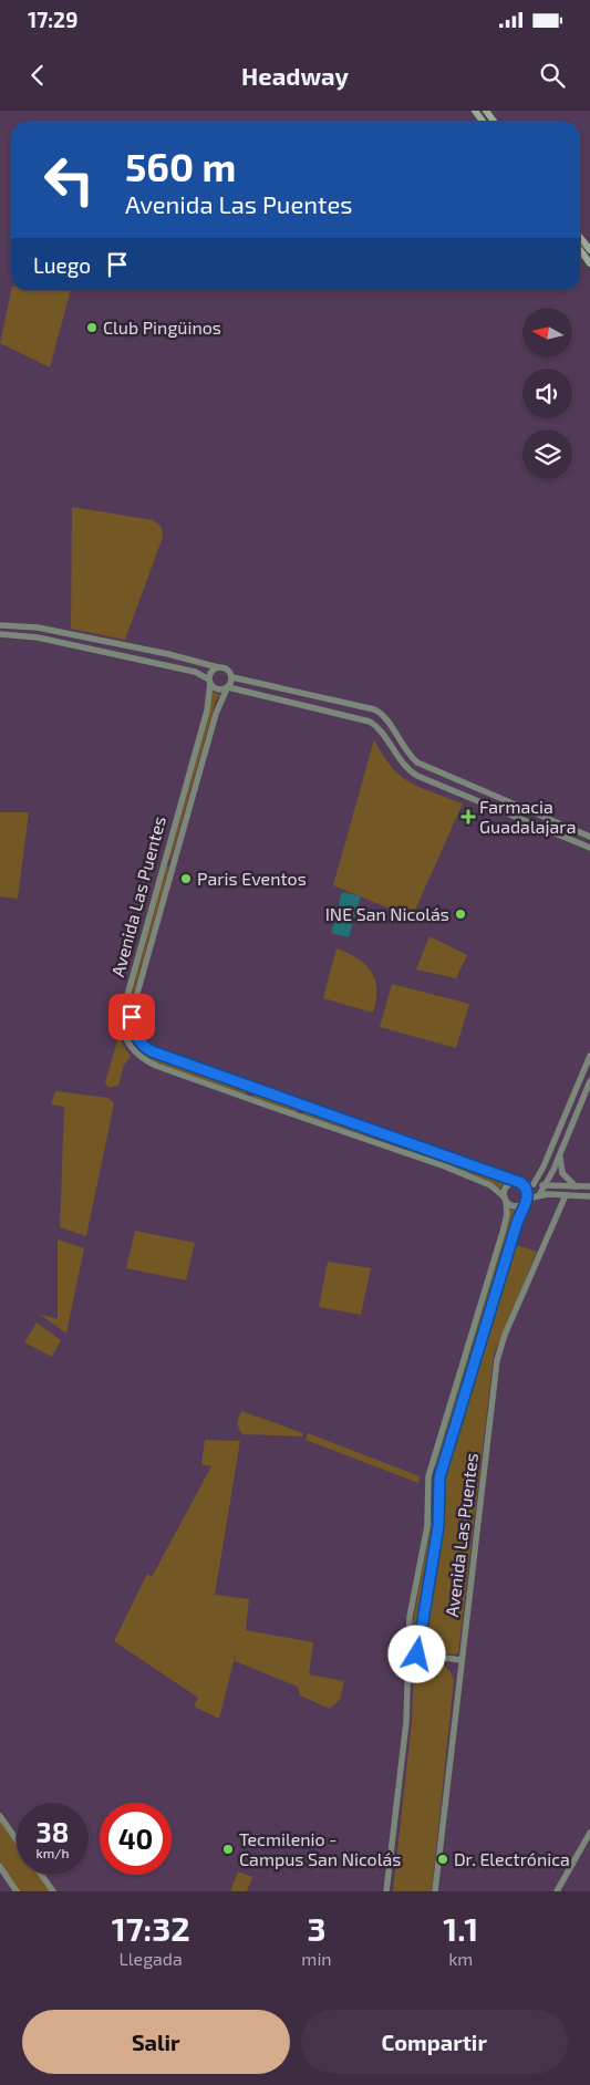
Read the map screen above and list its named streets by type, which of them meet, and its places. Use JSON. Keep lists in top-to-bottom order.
{
  "streets": {
    "street": ["Avenida Las Puentes"]
  },
  "places": {
    "other": [
      "Club Pingüinos",
      "Paris Eventos",
      "INE San Nicolás",
      "Tecmilenio - Campus San Nicolás",
      "Dr. Electrónica"
    ],
    "health": ["Farmacia Guadalajara"]
  },
  "north": "left",
  "page": {
    "status": "17:29",
    "header": "Headway",
    "turn": ["560 m", "Avenida Las Puentes"],
    "then": "Luego",
    "speed": "38 km/h",
    "limit": "40",
    "eta": [
      "17:32",
      "Llegada",
      "3",
      "min",
      "1.1",
      "km"
    ],
    "buttons": ["Salir", "Compartir"]
  }
}
